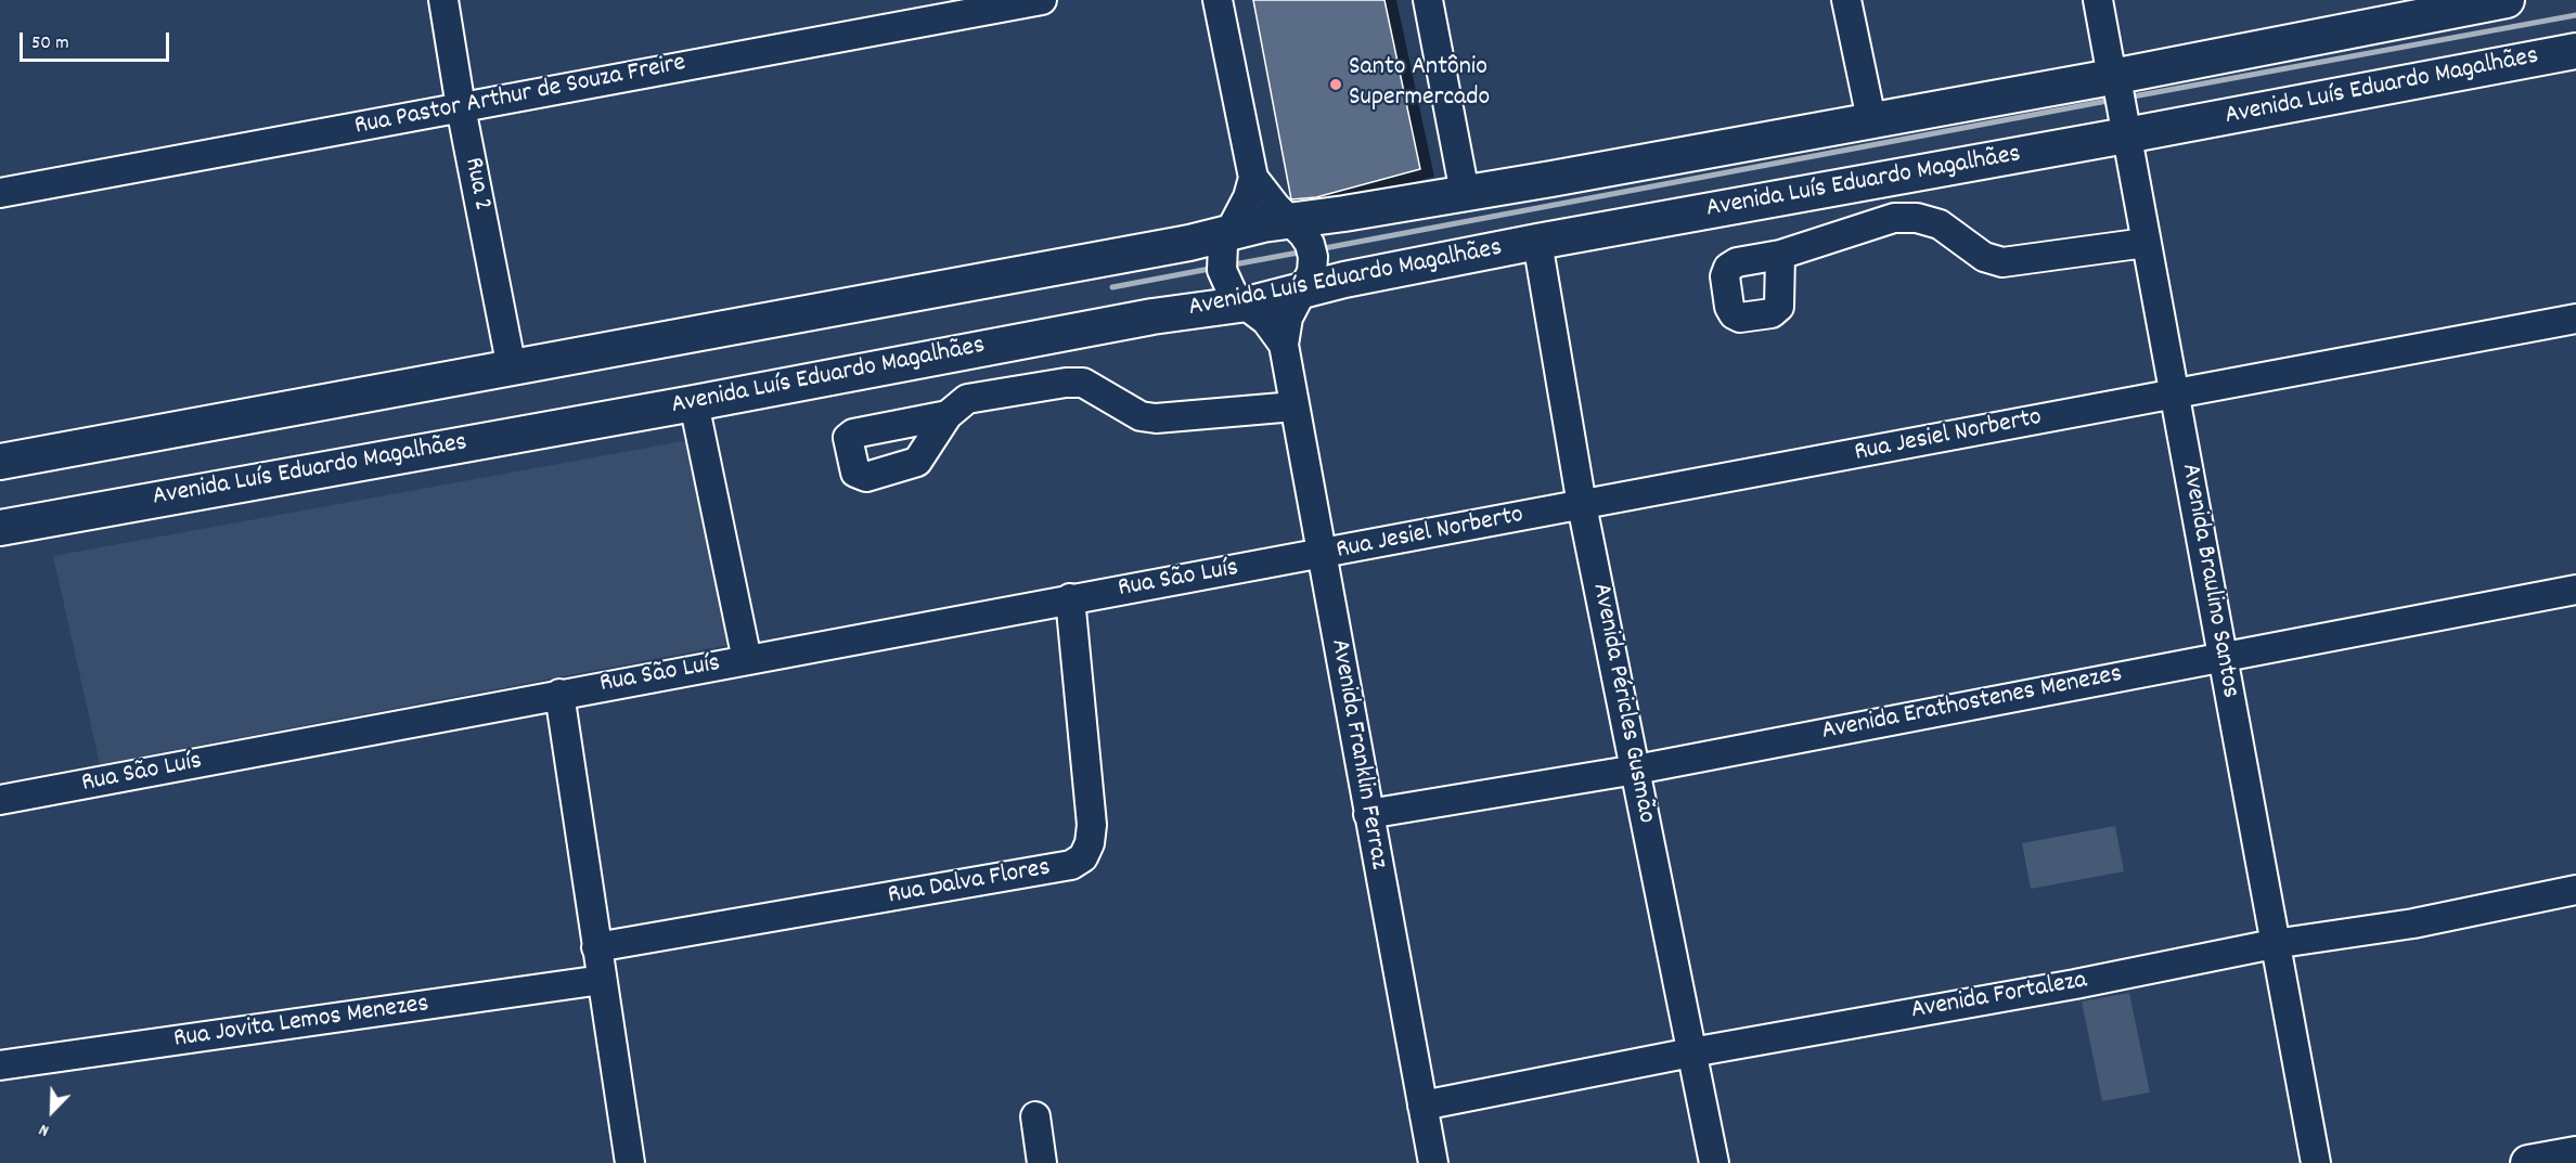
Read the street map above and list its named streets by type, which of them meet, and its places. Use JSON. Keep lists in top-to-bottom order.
{
  "streets": {
    "main road": ["Avenida Luís Eduardo Magalhães"],
    "street": [
      "Rua Pastor Arthur de Souza Freire",
      "Rua 2",
      "Rua Jesiel Norberto",
      "Rua São Luís",
      "Avenida Braulino Santos",
      "Avenida Péricles Gusmão",
      "Avenida Erathostenes Menezes",
      "Avenida Franklin Ferraz",
      "Rua Dalva Flores",
      "Avenida Fortaleza",
      "Rua Jovita Lemos Menezes"
    ]
  },
  "crossings": [
    ["Avenida Luís Eduardo Magalhães", "Avenida Braulino Santos"],
    ["Avenida Luís Eduardo Magalhães", "Avenida Péricles Gusmão"],
    ["Rua Pastor Arthur de Souza Freire", "Rua 2"],
    ["Rua Jesiel Norberto", "Rua São Luís"],
    ["Rua Jesiel Norberto", "Avenida Braulino Santos"],
    ["Rua Jesiel Norberto", "Avenida Péricles Gusmão"],
    ["Rua Jesiel Norberto", "Avenida Franklin Ferraz"],
    ["Rua São Luís", "Avenida Franklin Ferraz"],
    ["Rua São Luís", "Rua Dalva Flores"],
    ["Avenida Braulino Santos", "Avenida Erathostenes Menezes"],
    ["Avenida Braulino Santos", "Avenida Fortaleza"],
    ["Avenida Péricles Gusmão", "Avenida Erathostenes Menezes"],
    ["Avenida Péricles Gusmão", "Avenida Fortaleza"],
    ["Avenida Erathostenes Menezes", "Avenida Franklin Ferraz"],
    ["Avenida Franklin Ferraz", "Avenida Fortaleza"]
  ],
  "places": ["Santo Antônio Supermercado"],
  "scale_bar": "50 m",
  "north": "bottom left"
}
